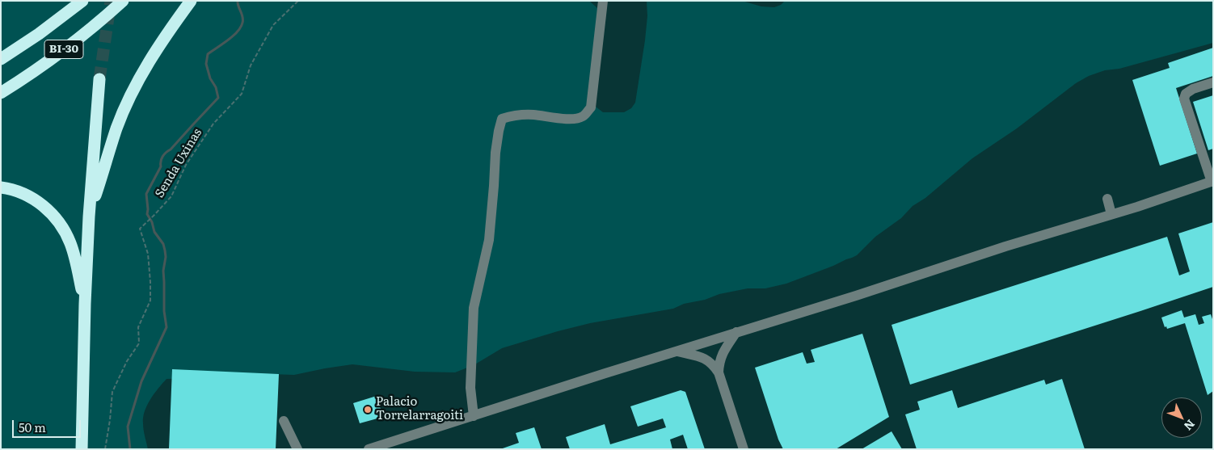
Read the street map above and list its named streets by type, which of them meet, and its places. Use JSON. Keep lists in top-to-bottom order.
{
  "streets": {
    "highway": ["BI-30"],
    "path": ["Senda Uxinas"]
  },
  "places": ["Palacio Torrelarragoiti"],
  "scale_bar": "50 m",
  "north": "bottom right"
}
